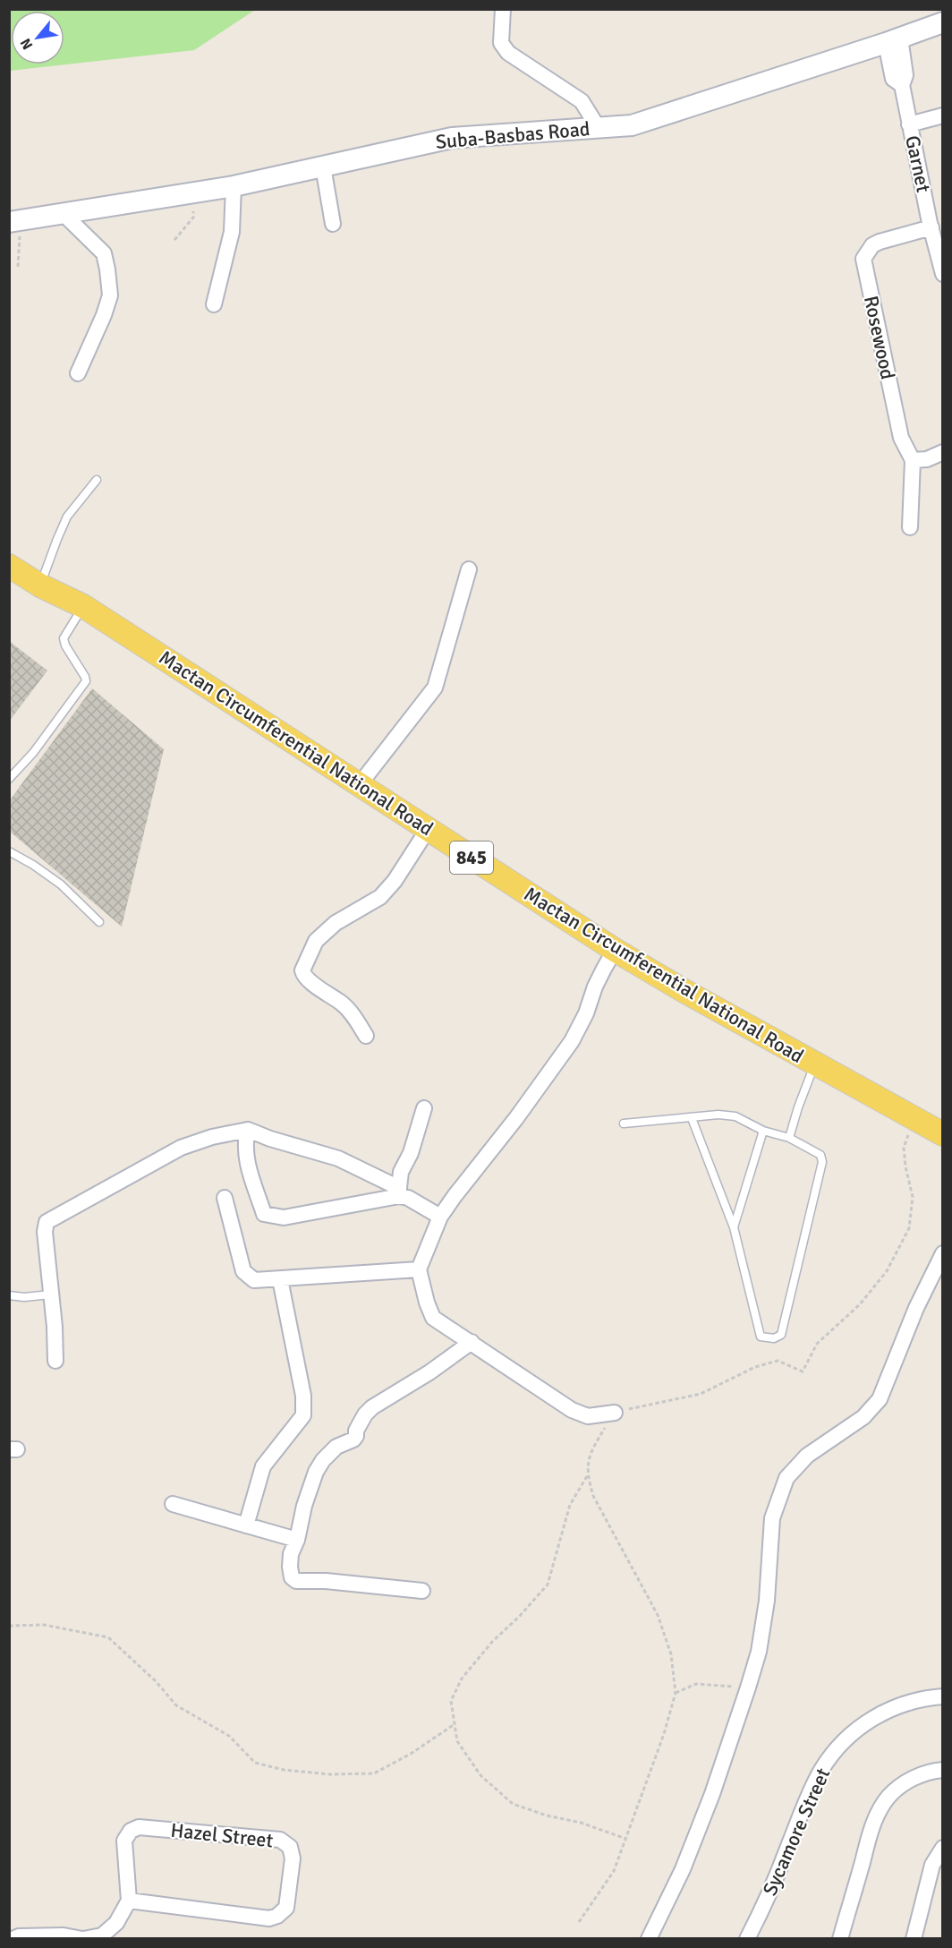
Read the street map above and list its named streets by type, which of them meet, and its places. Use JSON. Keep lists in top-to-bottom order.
{
  "streets": {
    "main road": ["Mactan Circumferential National Road", "845"],
    "street": [
      "Suba-Basbas Road",
      "Garnet",
      "Rosewood",
      "Sycamore Street",
      "Hazel Street"
    ]
  },
  "crossings": [
    ["Suba-Basbas Road", "Garnet"],
    ["Garnet", "Rosewood"]
  ],
  "north": "bottom left"
}
